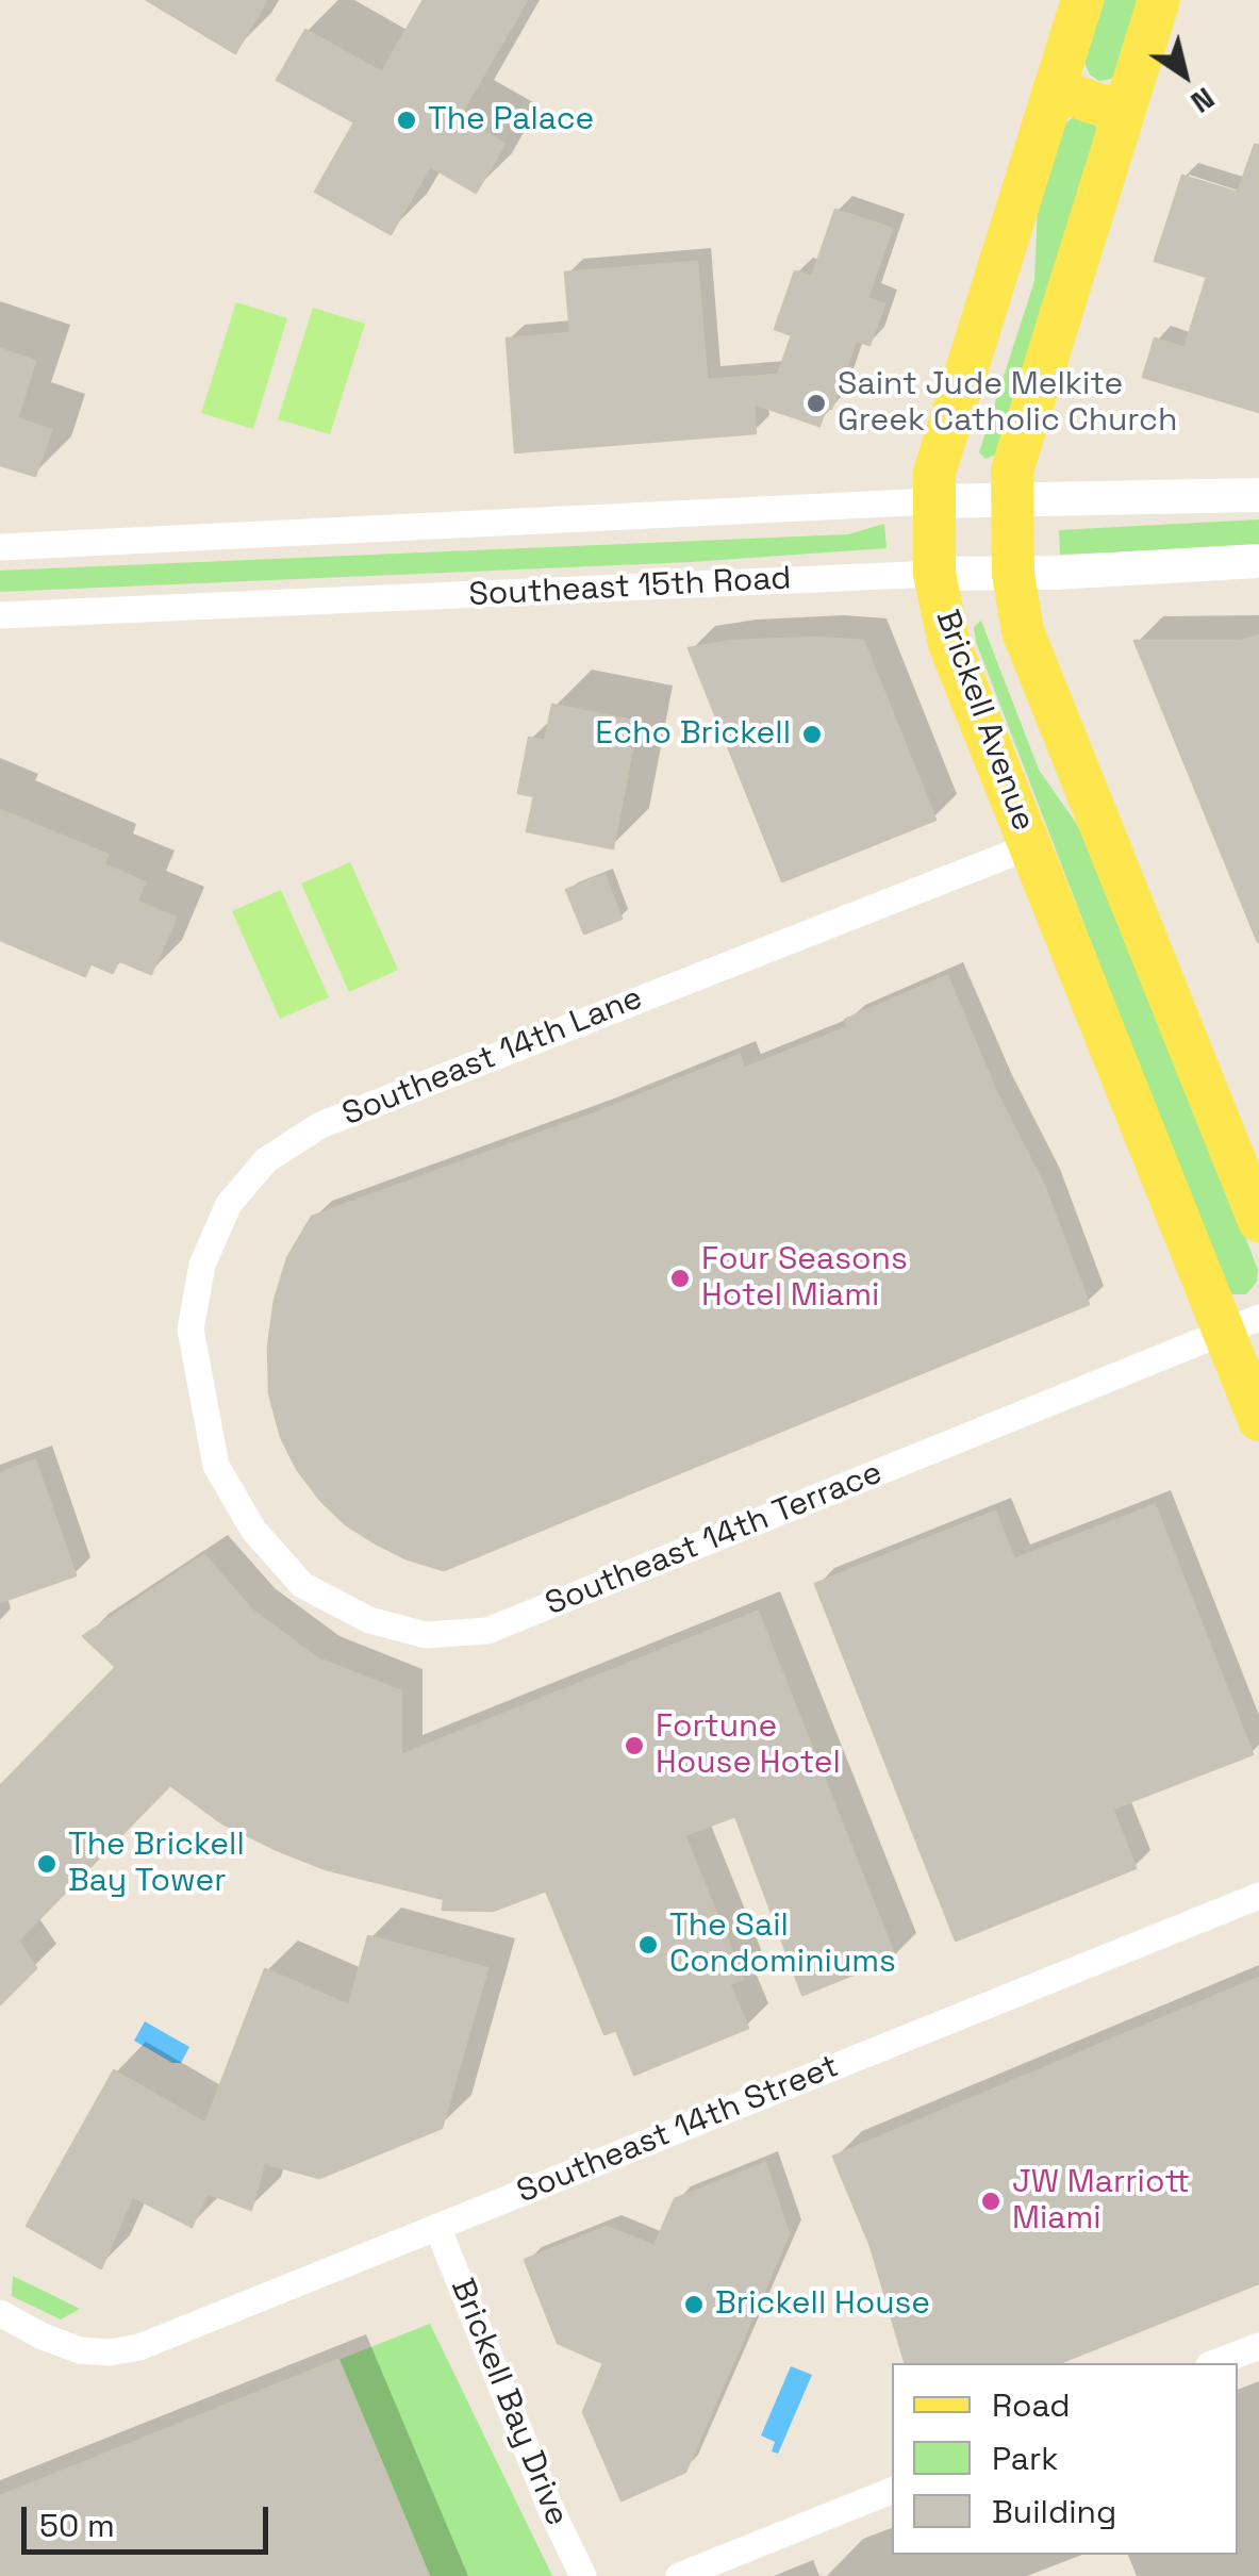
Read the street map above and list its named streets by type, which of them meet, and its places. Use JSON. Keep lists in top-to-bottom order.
{
  "streets": {
    "main road": ["Brickell Avenue"],
    "street": [
      "Southeast 15th Road",
      "Southeast 14th Lane",
      "Southeast 14th Terrace",
      "Southeast 14th Street",
      "Brickell Bay Drive"
    ]
  },
  "crossings": [
    ["Southeast 15th Road", "Brickell Avenue"],
    ["Brickell Avenue", "Southeast 14th Lane"],
    ["Brickell Avenue", "Southeast 14th Terrace"],
    ["Southeast 14th Lane", "Southeast 14th Terrace"],
    ["Southeast 14th Street", "Brickell Bay Drive"]
  ],
  "places": [
    "The Palace",
    "Saint Jude Melkite Greek Catholic Church",
    "Echo Brickell",
    "Four Seasons Hotel Miami",
    "Fortune House Hotel",
    "The Brickell Bay Tower",
    "The Sail Condominiums",
    "JW Marriott Miami",
    "Brickell House"
  ],
  "legend": ["Road", "Park", "Building"],
  "scale_bar": "50 m",
  "north": "bottom right"
}
